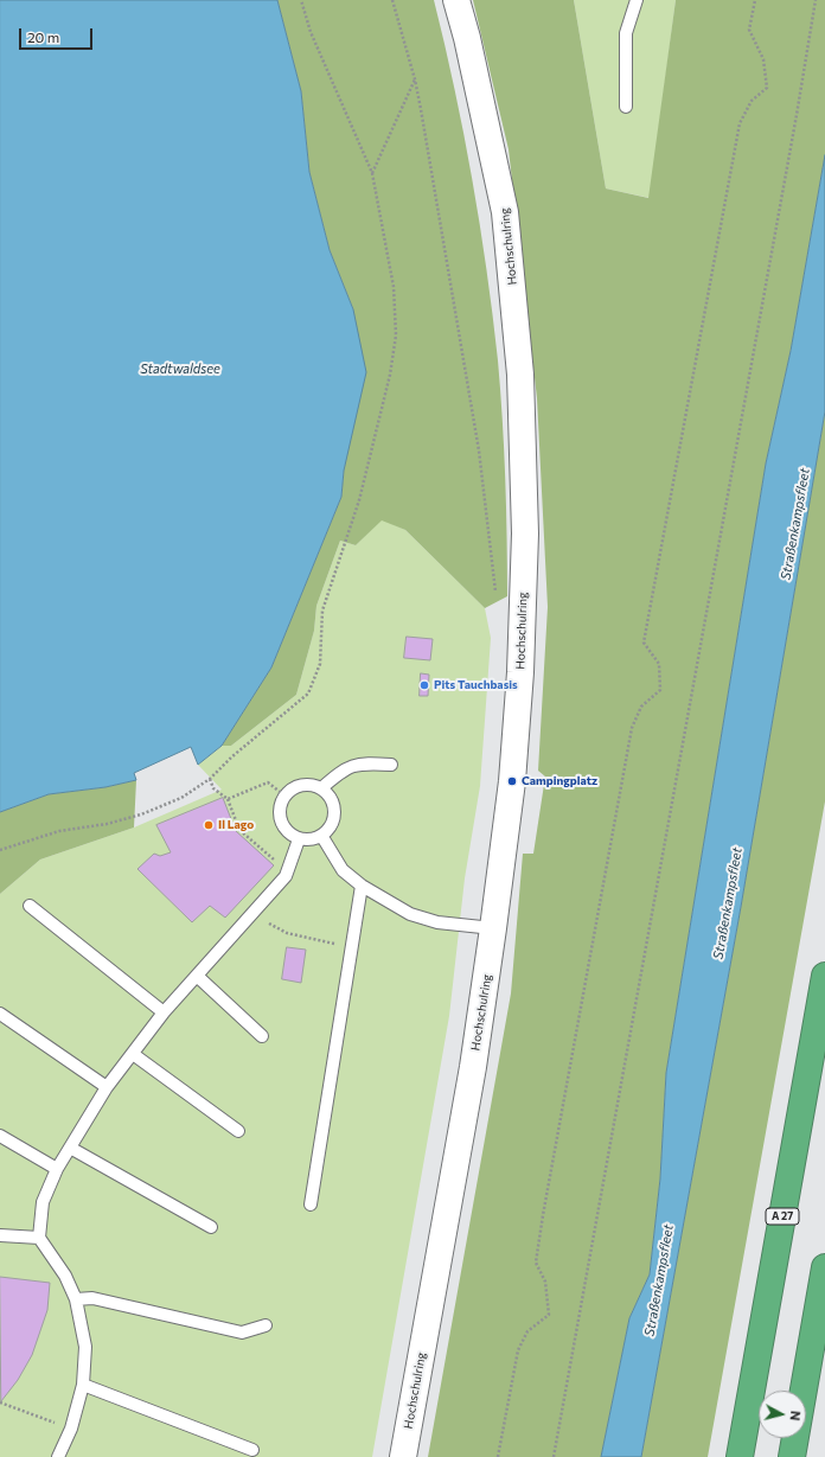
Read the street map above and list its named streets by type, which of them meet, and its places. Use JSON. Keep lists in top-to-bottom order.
{
  "streets": {
    "highway": ["A 27"],
    "street": ["Hochschulring"]
  },
  "water": ["Stadtwaldsee", "Straßenkampsfleet"],
  "places": ["Pits Tauchbasis", "Campingplatz", "Il Lago"],
  "scale_bar": "20 m",
  "north": "right"
}
